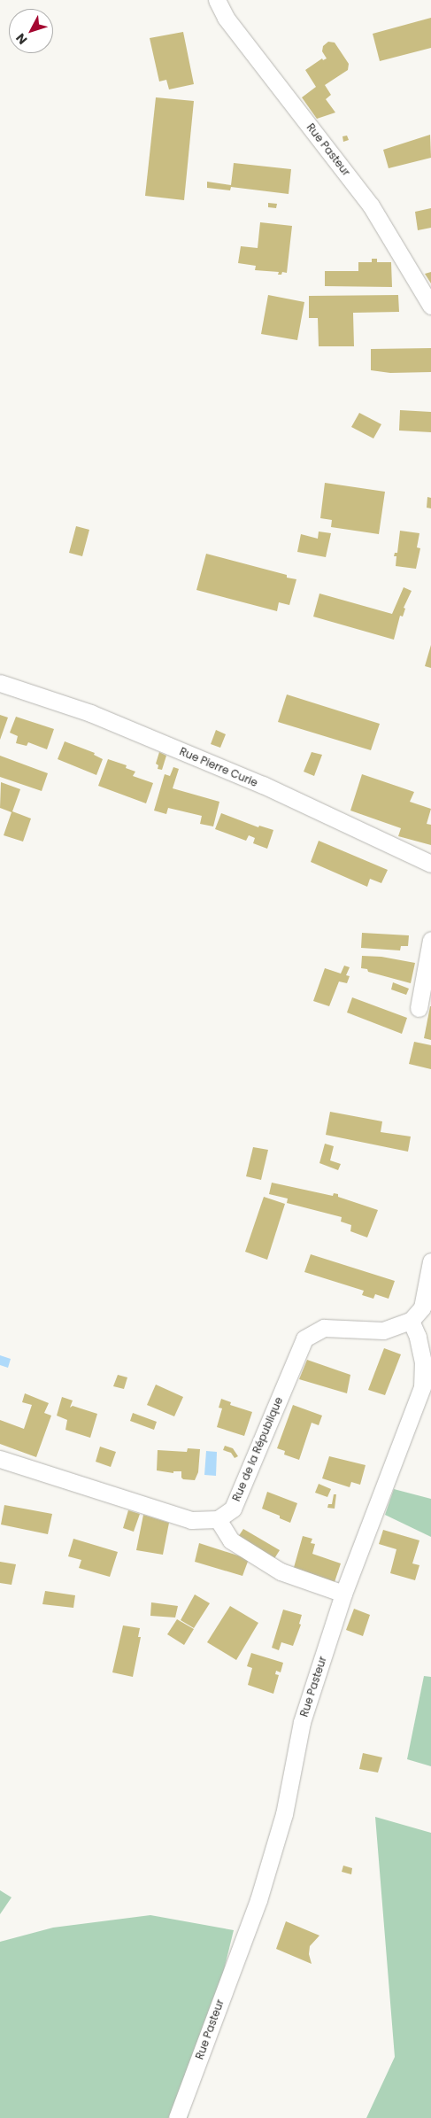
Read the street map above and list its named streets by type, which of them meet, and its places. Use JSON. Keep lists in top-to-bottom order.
{
  "streets": {
    "street": ["Rue Pasteur", "Rue Pierre Curie", "Rue de la République"]
  },
  "crossings": [
    ["Rue Pasteur", "Rue de la République"]
  ],
  "north": "bottom left"
}
